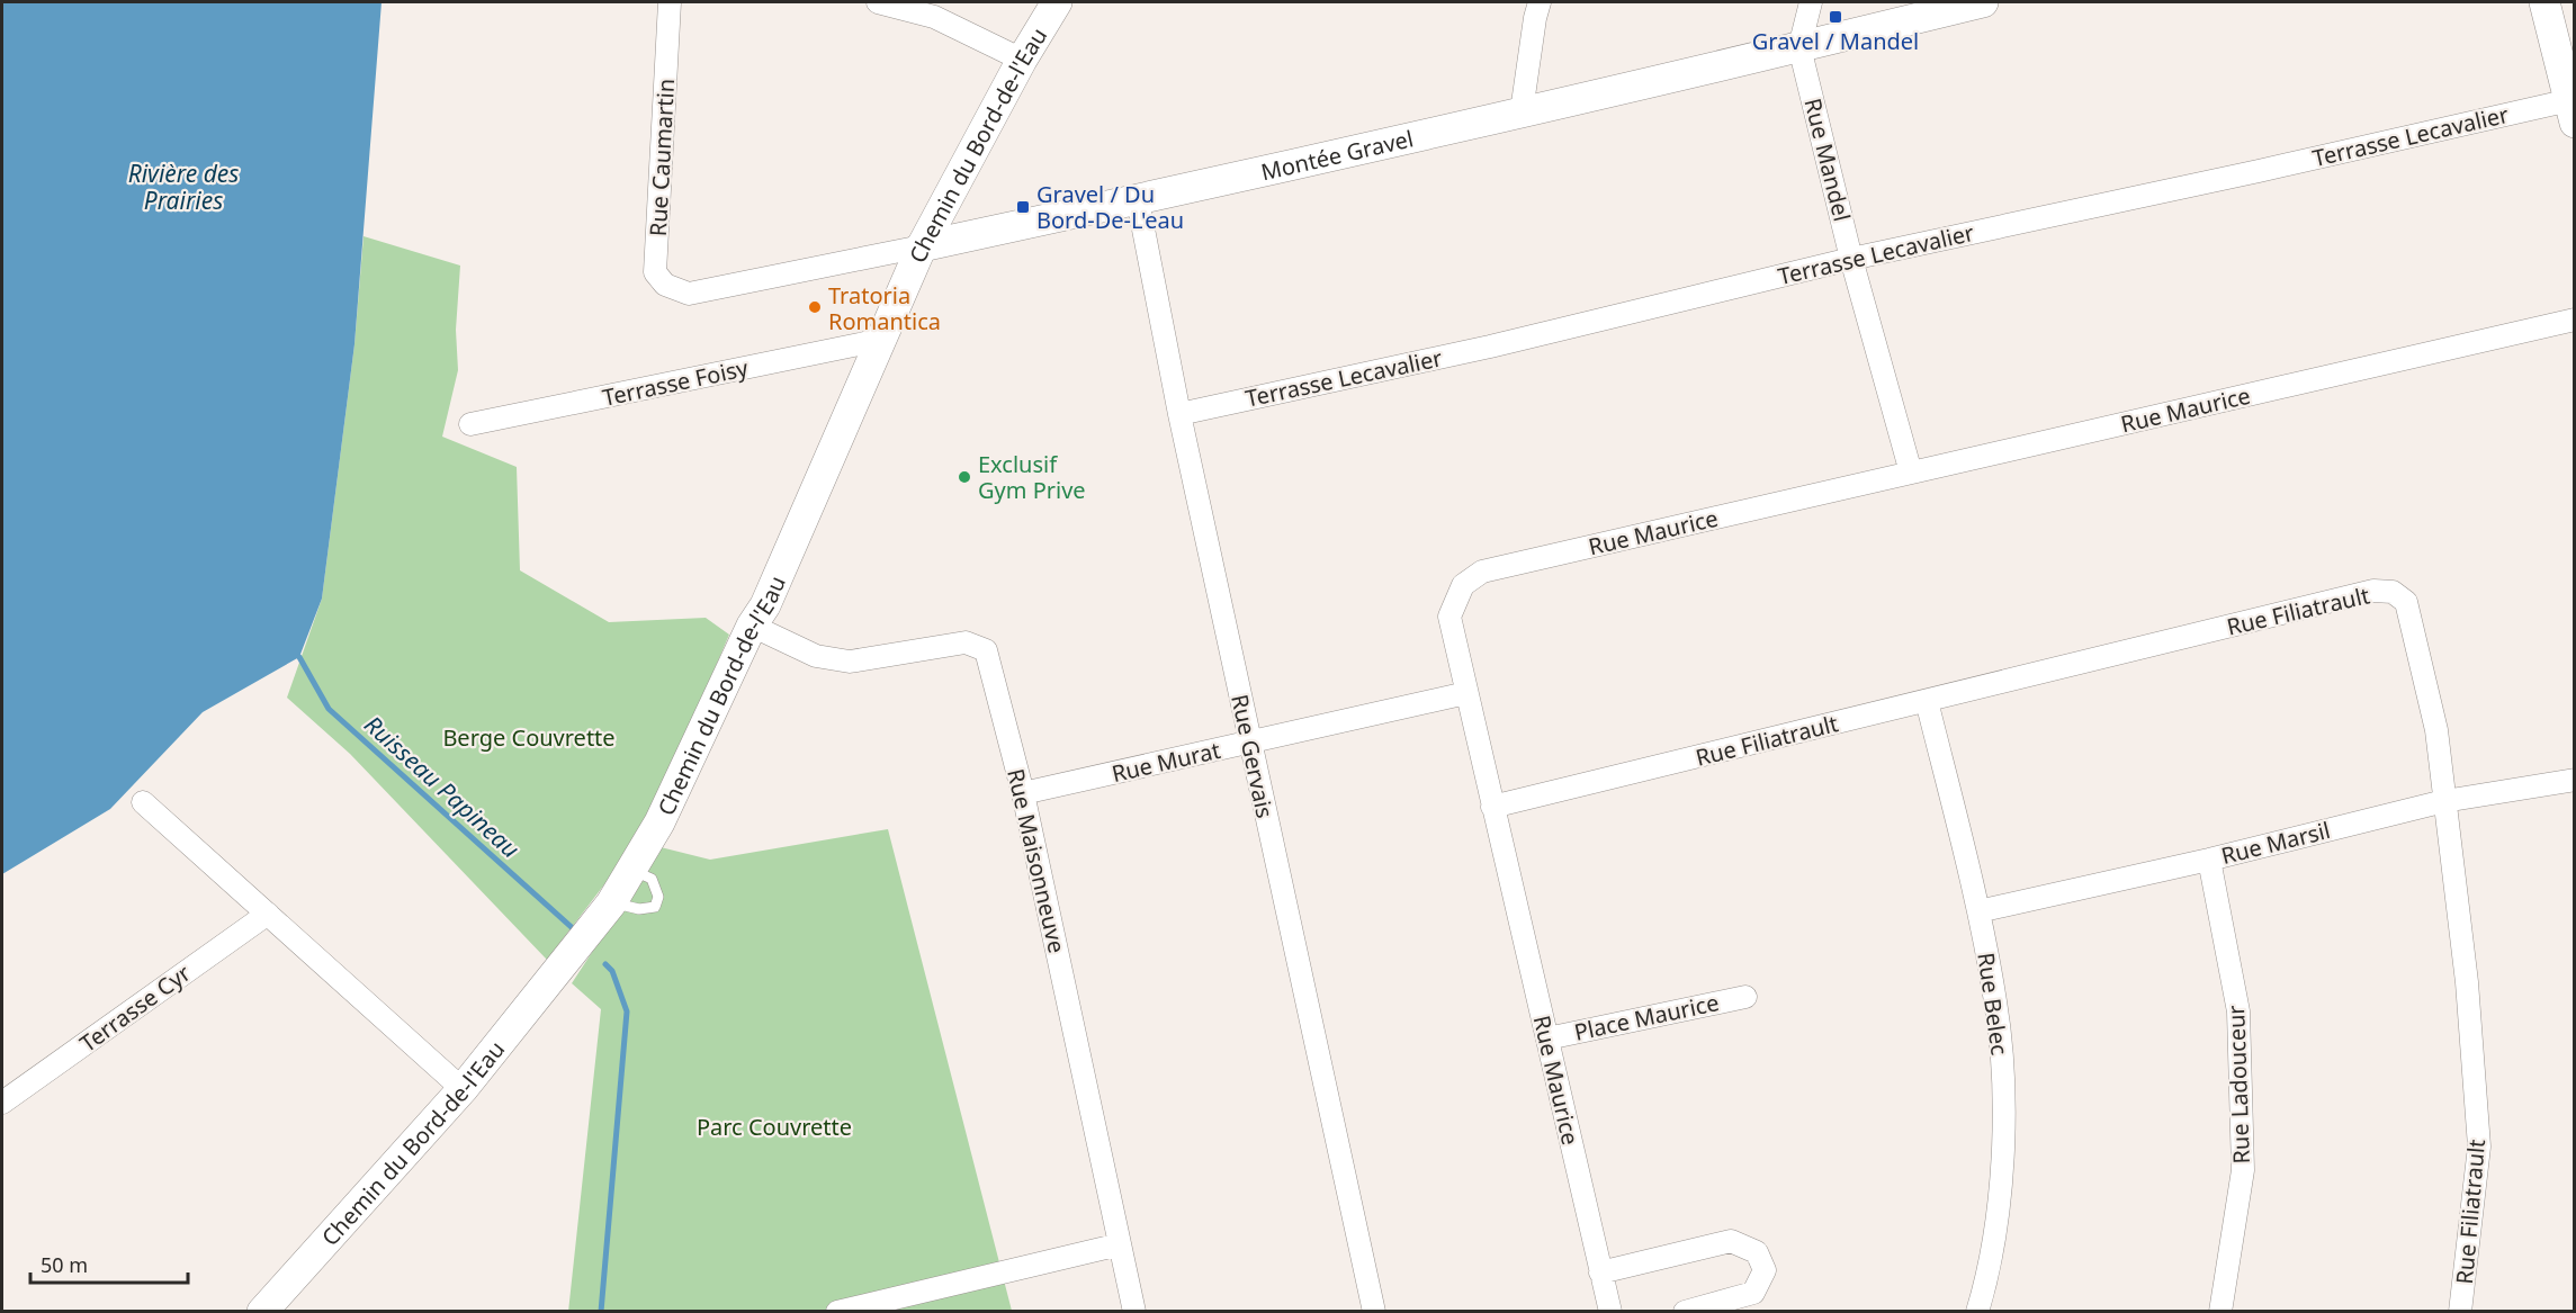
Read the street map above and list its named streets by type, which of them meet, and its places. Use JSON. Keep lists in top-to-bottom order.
{
  "streets": {
    "street": [
      "Terrasse Lecavalier",
      "Chemin du Bord-de-l'Eau",
      "Montée Gravel",
      "Rue Caumartin",
      "Rue Mandel",
      "Terrasse Foisy",
      "Rue Maurice",
      "Rue Filiatrault",
      "Rue Gervais",
      "Rue Murat",
      "Rue Marsil",
      "Rue Maisonneuve",
      "Rue Belec",
      "Terrasse Cyr",
      "Place Maurice",
      "Rue Ladouceur"
    ]
  },
  "crossings": [
    ["Terrasse Lecavalier", "Rue Mandel"],
    ["Terrasse Lecavalier", "Rue Gervais"],
    ["Chemin du Bord-de-l'Eau", "Montée Gravel"],
    ["Chemin du Bord-de-l'Eau", "Terrasse Foisy"],
    ["Chemin du Bord-de-l'Eau", "Rue Maisonneuve"],
    ["Montée Gravel", "Rue Caumartin"],
    ["Montée Gravel", "Rue Mandel"],
    ["Montée Gravel", "Rue Gervais"],
    ["Rue Mandel", "Rue Maurice"],
    ["Rue Maurice", "Rue Filiatrault"],
    ["Rue Maurice", "Rue Murat"],
    ["Rue Maurice", "Place Maurice"],
    ["Rue Filiatrault", "Rue Marsil"],
    ["Rue Filiatrault", "Rue Belec"],
    ["Rue Gervais", "Rue Murat"],
    ["Rue Murat", "Rue Maisonneuve"],
    ["Rue Marsil", "Rue Belec"],
    ["Rue Marsil", "Rue Ladouceur"]
  ],
  "water": ["Rivière des Prairies", "Ruisseau Papineau"],
  "parks": ["Berge Couvrette", "Parc Couvrette"],
  "places": {
    "transit": ["Gravel / Mandel", "Gravel / Du Bord-De-L'eau"],
    "other": ["Tratoria Romantica", "Exclusif Gym Prive"]
  },
  "scale_bar": "50 m"
}
